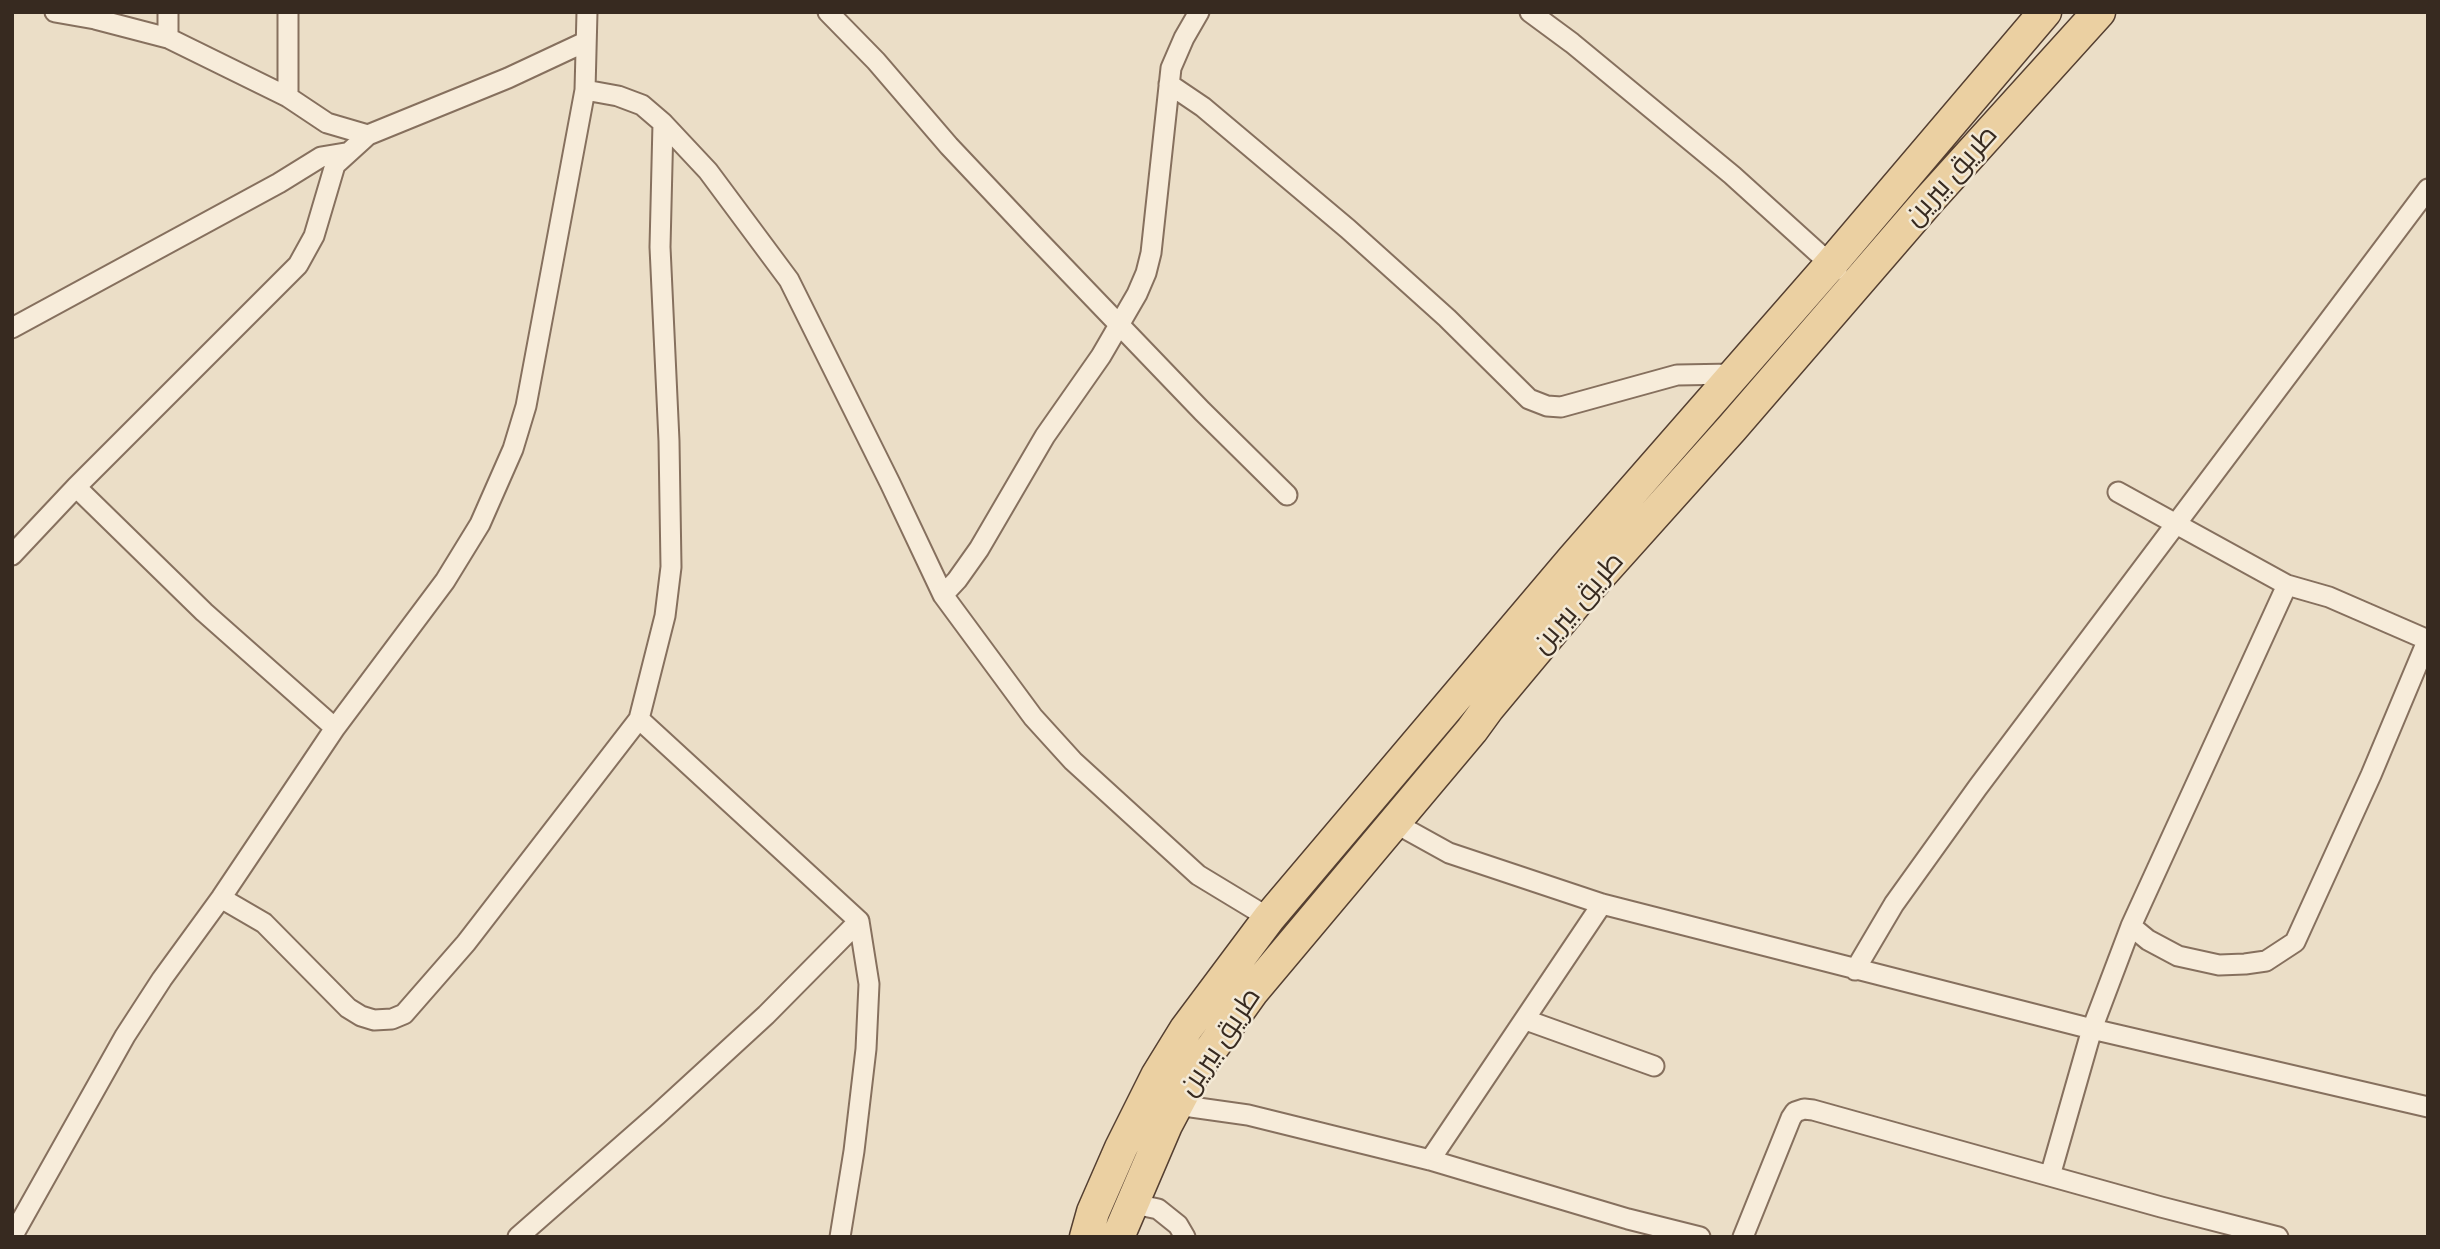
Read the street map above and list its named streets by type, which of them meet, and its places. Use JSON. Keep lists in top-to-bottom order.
{
  "streets": {
    "main road": ["طريق بيرين"]
  }
}
